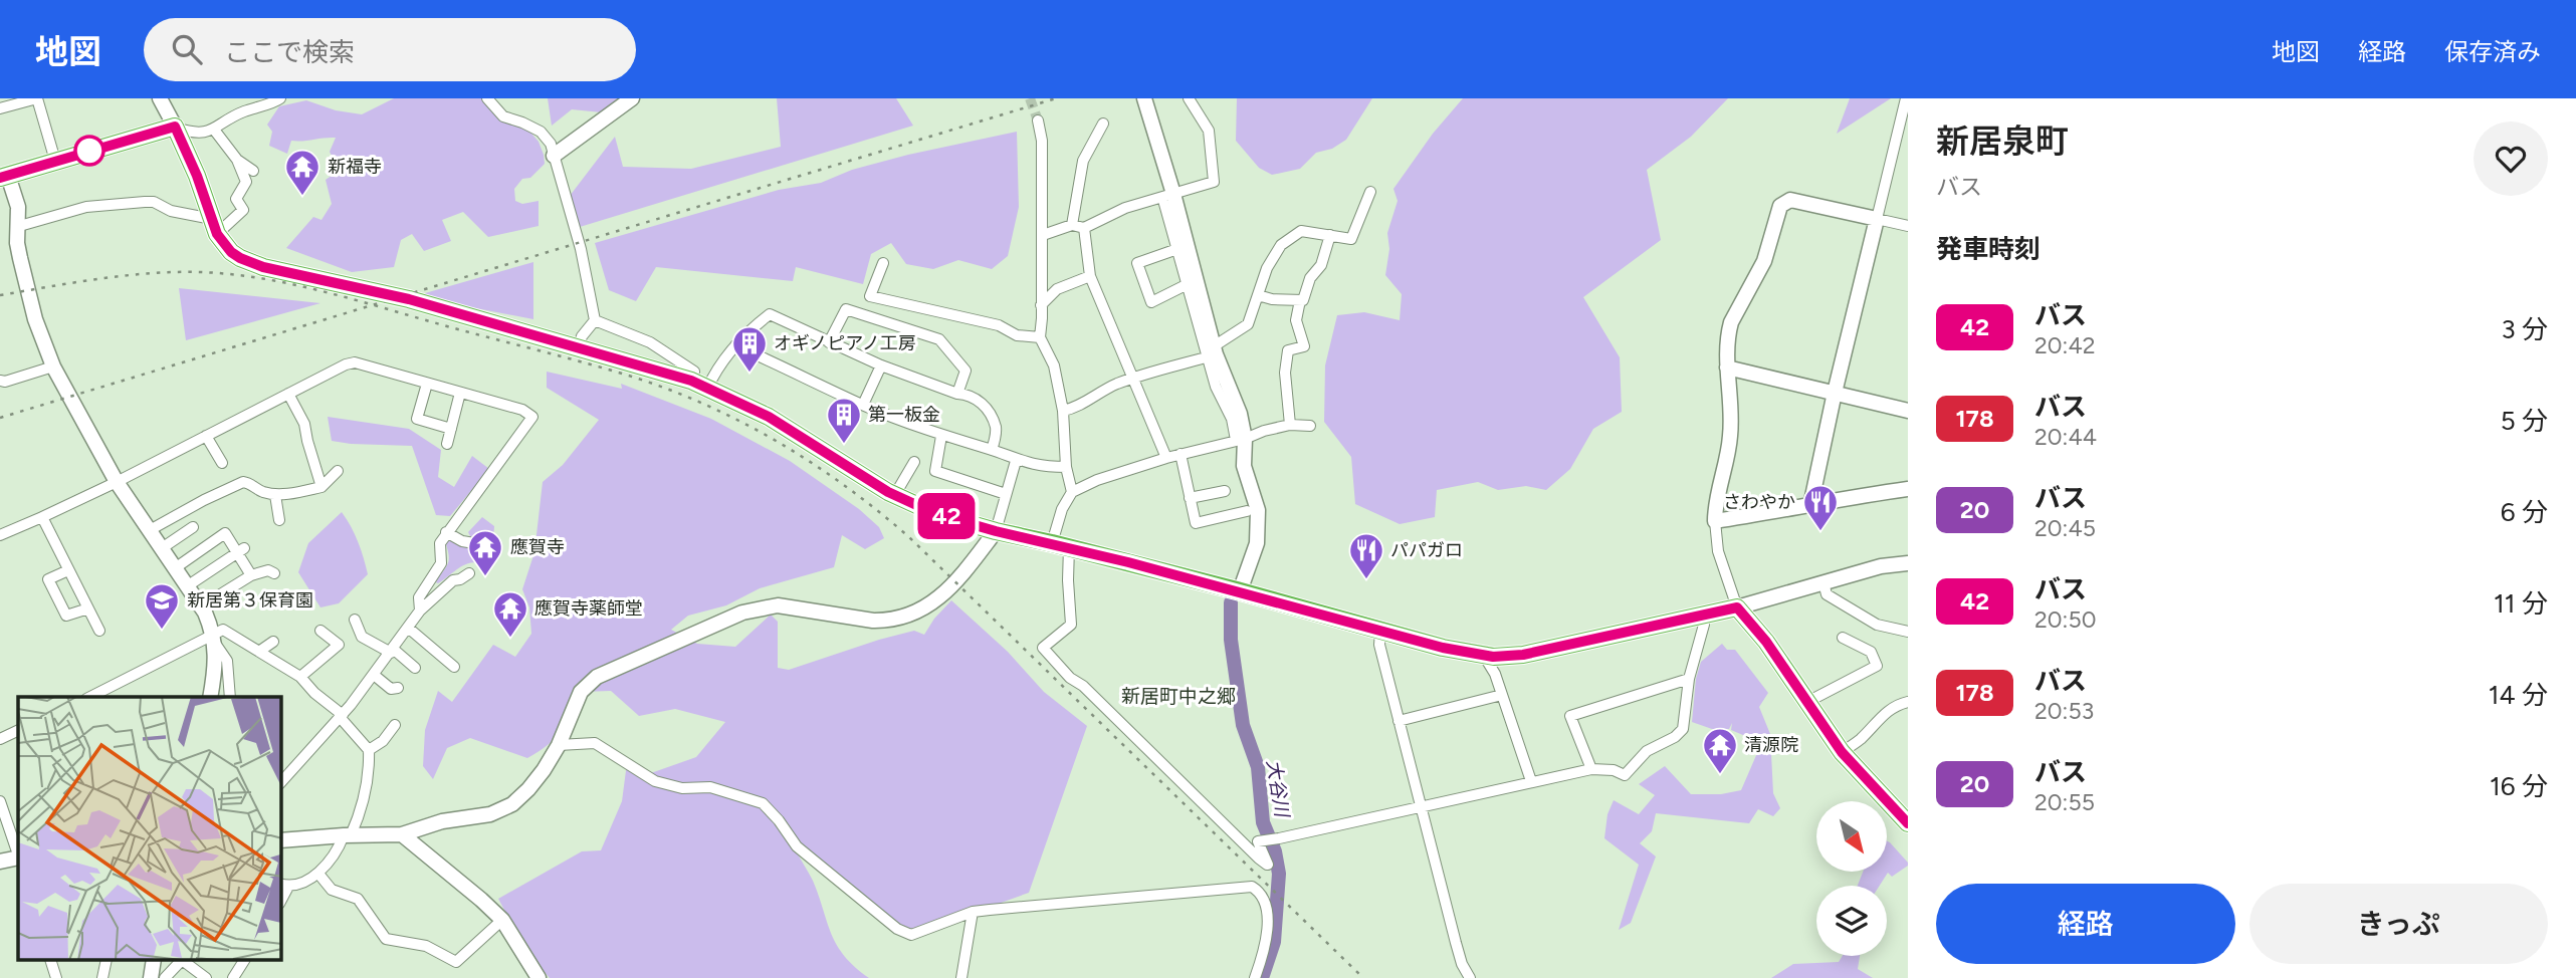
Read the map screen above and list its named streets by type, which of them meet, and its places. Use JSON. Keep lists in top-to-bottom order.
{
  "districts": ["新居町中之郷"],
  "water": ["大谷川"],
  "places": {
    "temple": [
      "新福寺",
      "應賀寺",
      "應賀寺薬師堂",
      "清源院"
    ],
    "building": ["オギノピアノ工房", "第一板金"],
    "restaurant": ["さわやか", "パパガロ"],
    "school or university": ["新居第３保育園"]
  },
  "lines": ["bus line 42"],
  "north": "bottom right",
  "page": {
    "header": "地図",
    "search": "ここで検索",
    "nav": ["地図", "経路", "保存済み"],
    "on_map": "42",
    "heading": [
      ["新居泉町", "バス"],
      "発車時刻"
    ],
    "list": [
      {
        "mark": "42",
        "name": "バス",
        "note": "20:42",
        "value": "3 分"
      },
      {
        "mark": "178",
        "name": "バス",
        "note": "20:44",
        "value": "5 分"
      },
      {
        "mark": "20",
        "name": "バス",
        "note": "20:45",
        "value": "6 分"
      },
      {
        "mark": "42",
        "name": "バス",
        "note": "20:50",
        "value": "11 分"
      },
      {
        "mark": "178",
        "name": "バス",
        "note": "20:53",
        "value": "14 分"
      },
      {
        "mark": "20",
        "name": "バス",
        "note": "20:55",
        "value": "16 分"
      }
    ],
    "buttons": ["経路", "きっぷ"]
  }
}
